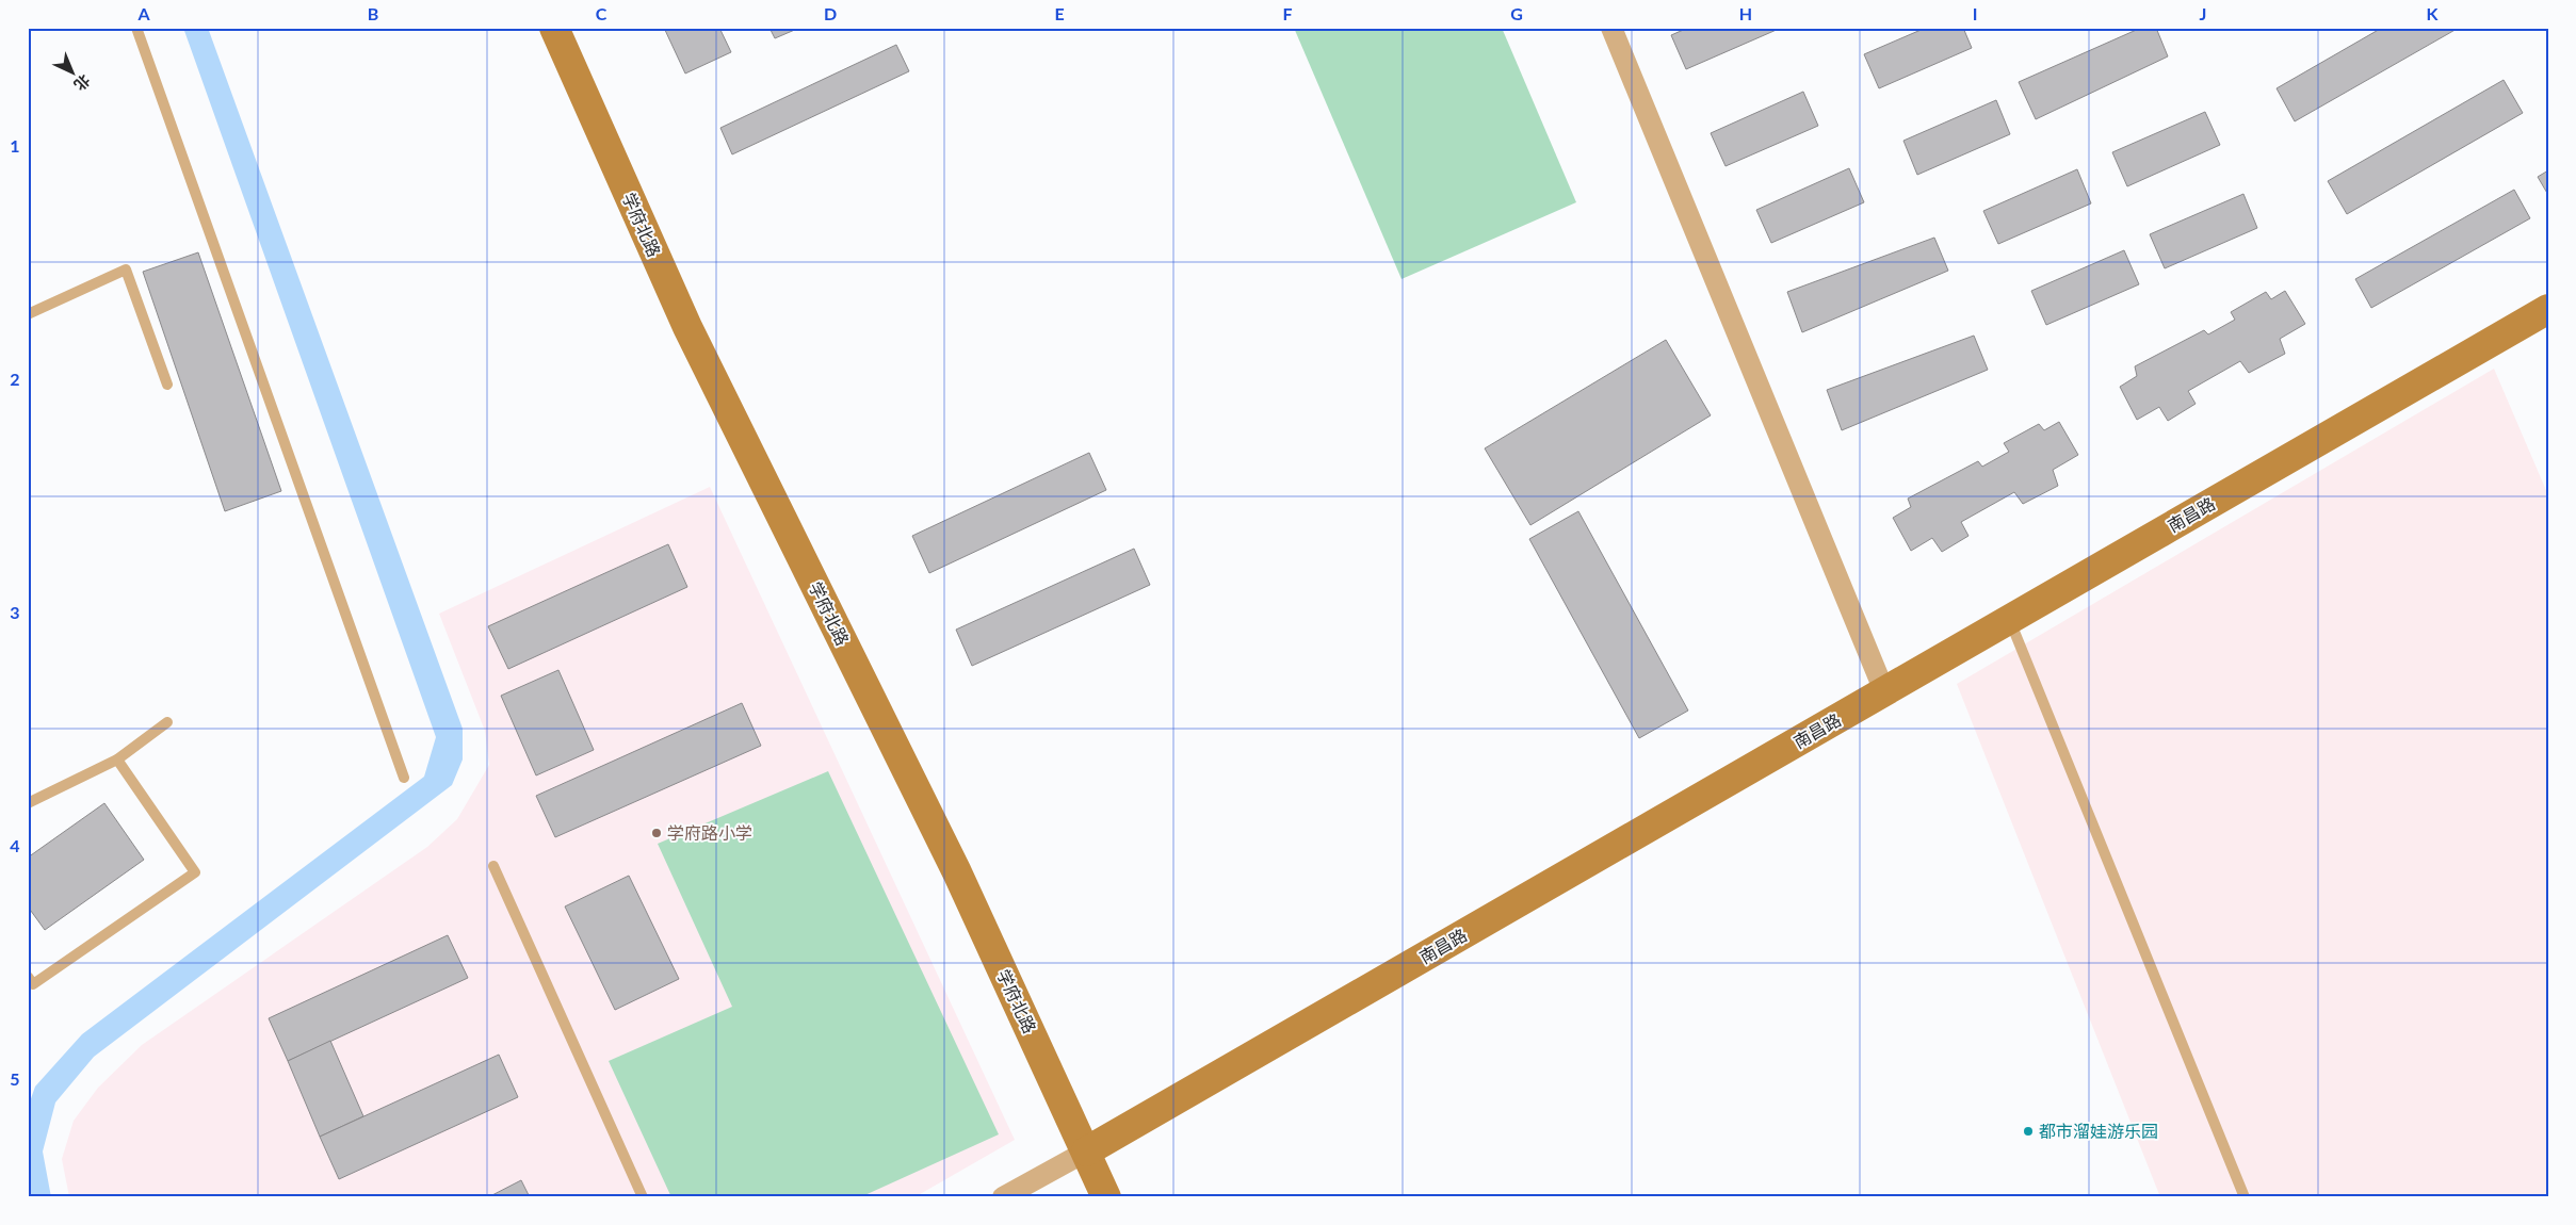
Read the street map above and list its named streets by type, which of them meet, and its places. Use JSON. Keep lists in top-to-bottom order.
{
  "streets": {
    "street": ["学府北路", "南昌路"]
  },
  "crossings": [
    ["学府北路", "南昌路"]
  ],
  "places": ["学府路小学", "都市溜娃游乐园"],
  "north": "bottom right",
  "grid": {
    "columns": [
      "A",
      "B",
      "C",
      "D",
      "E",
      "F",
      "G",
      "H",
      "I",
      "J",
      "K"
    ],
    "rows": [
      "1",
      "2",
      "3",
      "4",
      "5"
    ]
  }
}
